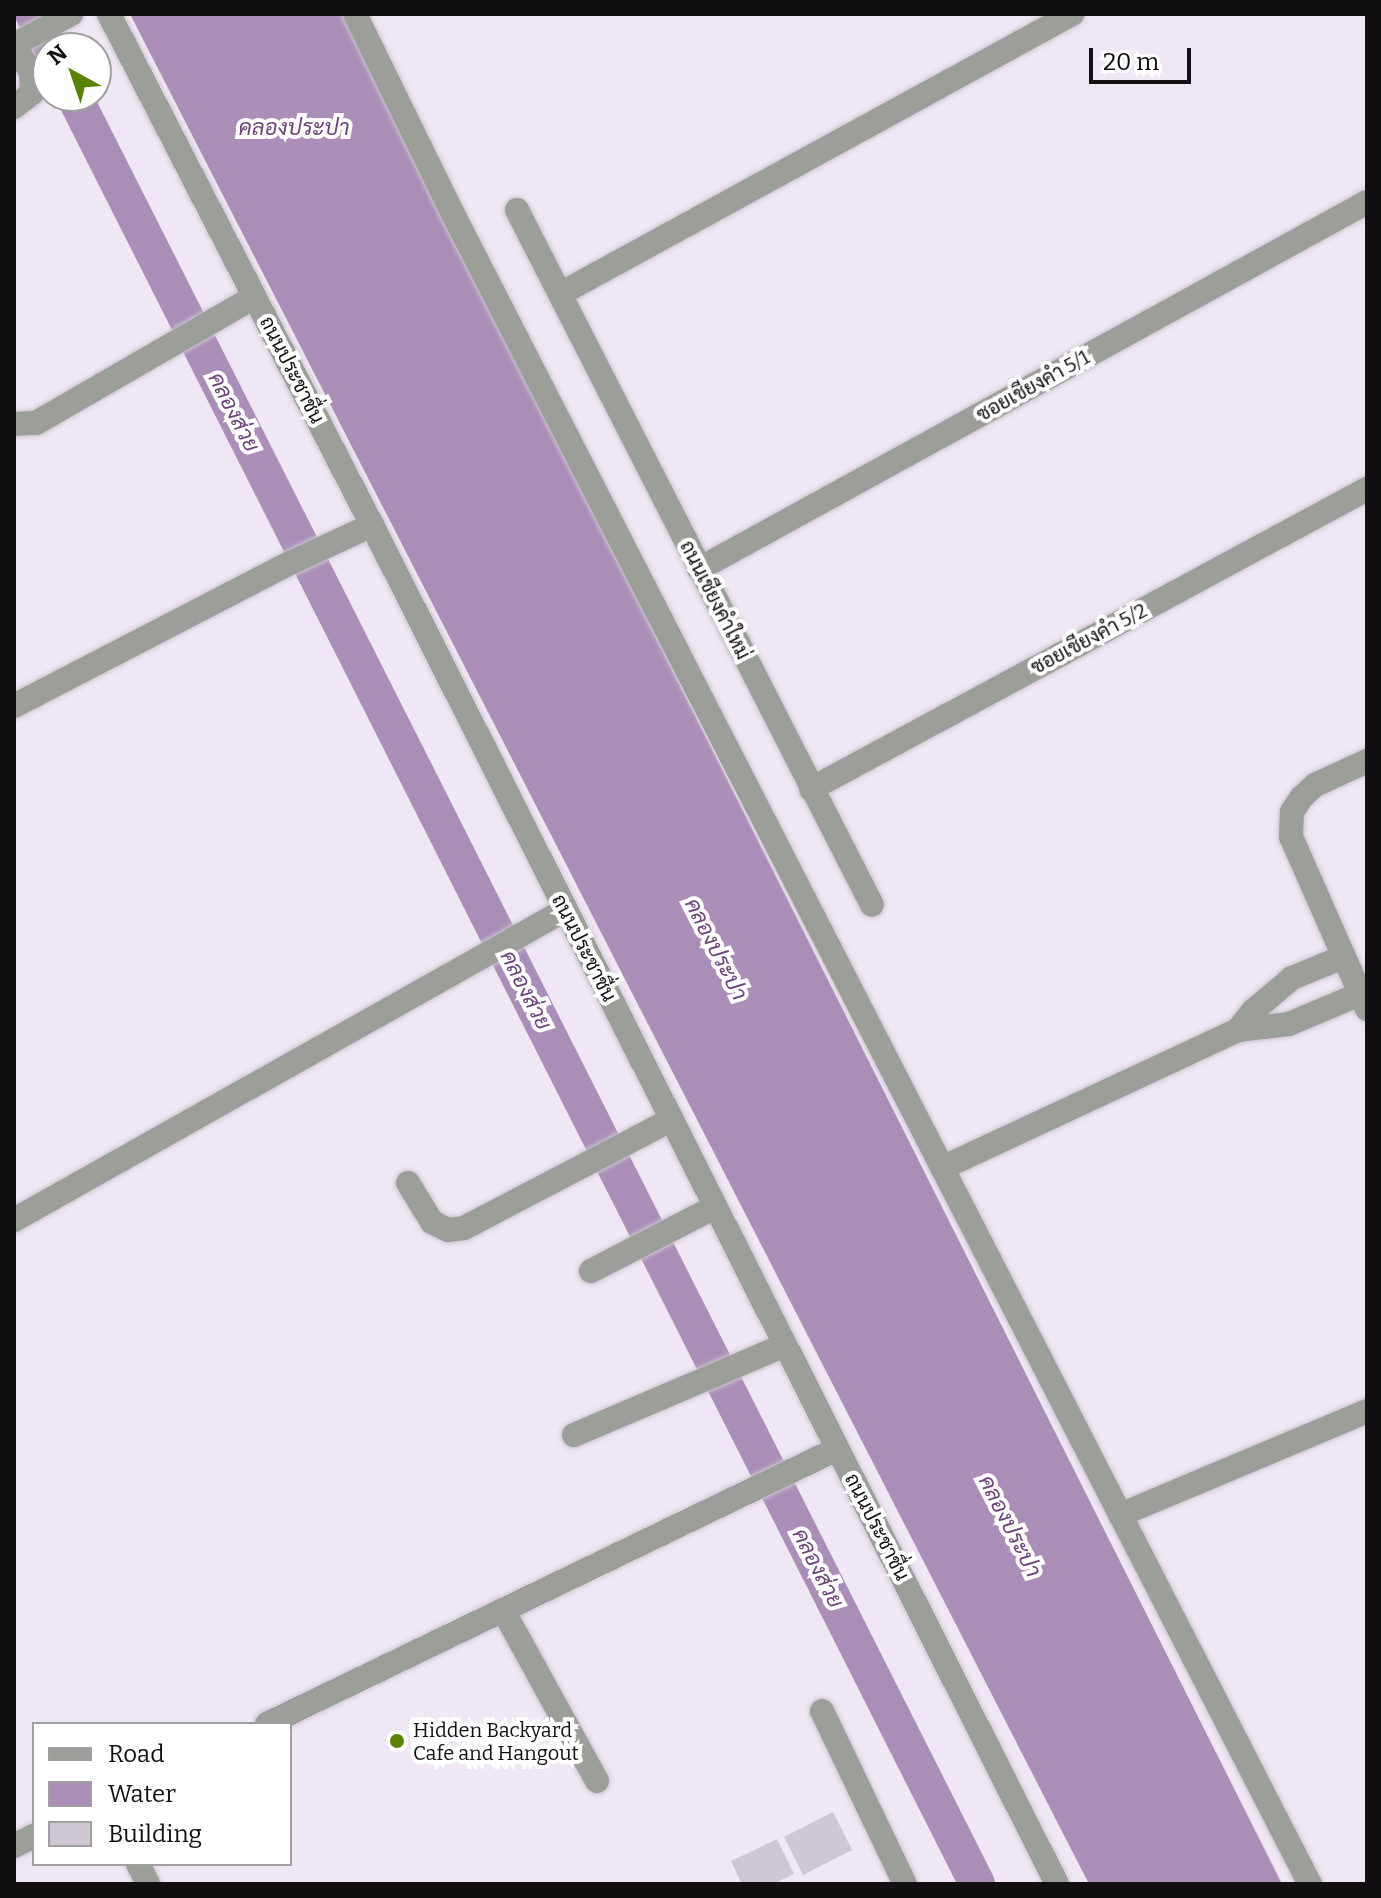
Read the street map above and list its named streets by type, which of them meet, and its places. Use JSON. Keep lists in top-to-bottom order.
{
  "streets": {
    "street": [
      "ถนนประชาชื่น",
      "ซอยเชียงคำ 5/1",
      "ถนนเชียงคำใหม่",
      "ซอยเชียงคำ 5/2"
    ]
  },
  "crossings": [
    ["ซอยเชียงคำ 5/1", "ถนนเชียงคำใหม่"],
    ["ถนนเชียงคำใหม่", "ซอยเชียงคำ 5/2"]
  ],
  "water": ["คลองประปา", "คลองส่วย"],
  "places": ["Hidden Backyard Cafe and Hangout"],
  "legend": ["Road", "Water", "Building"],
  "scale_bar": "20 m",
  "north": "top left"
}
